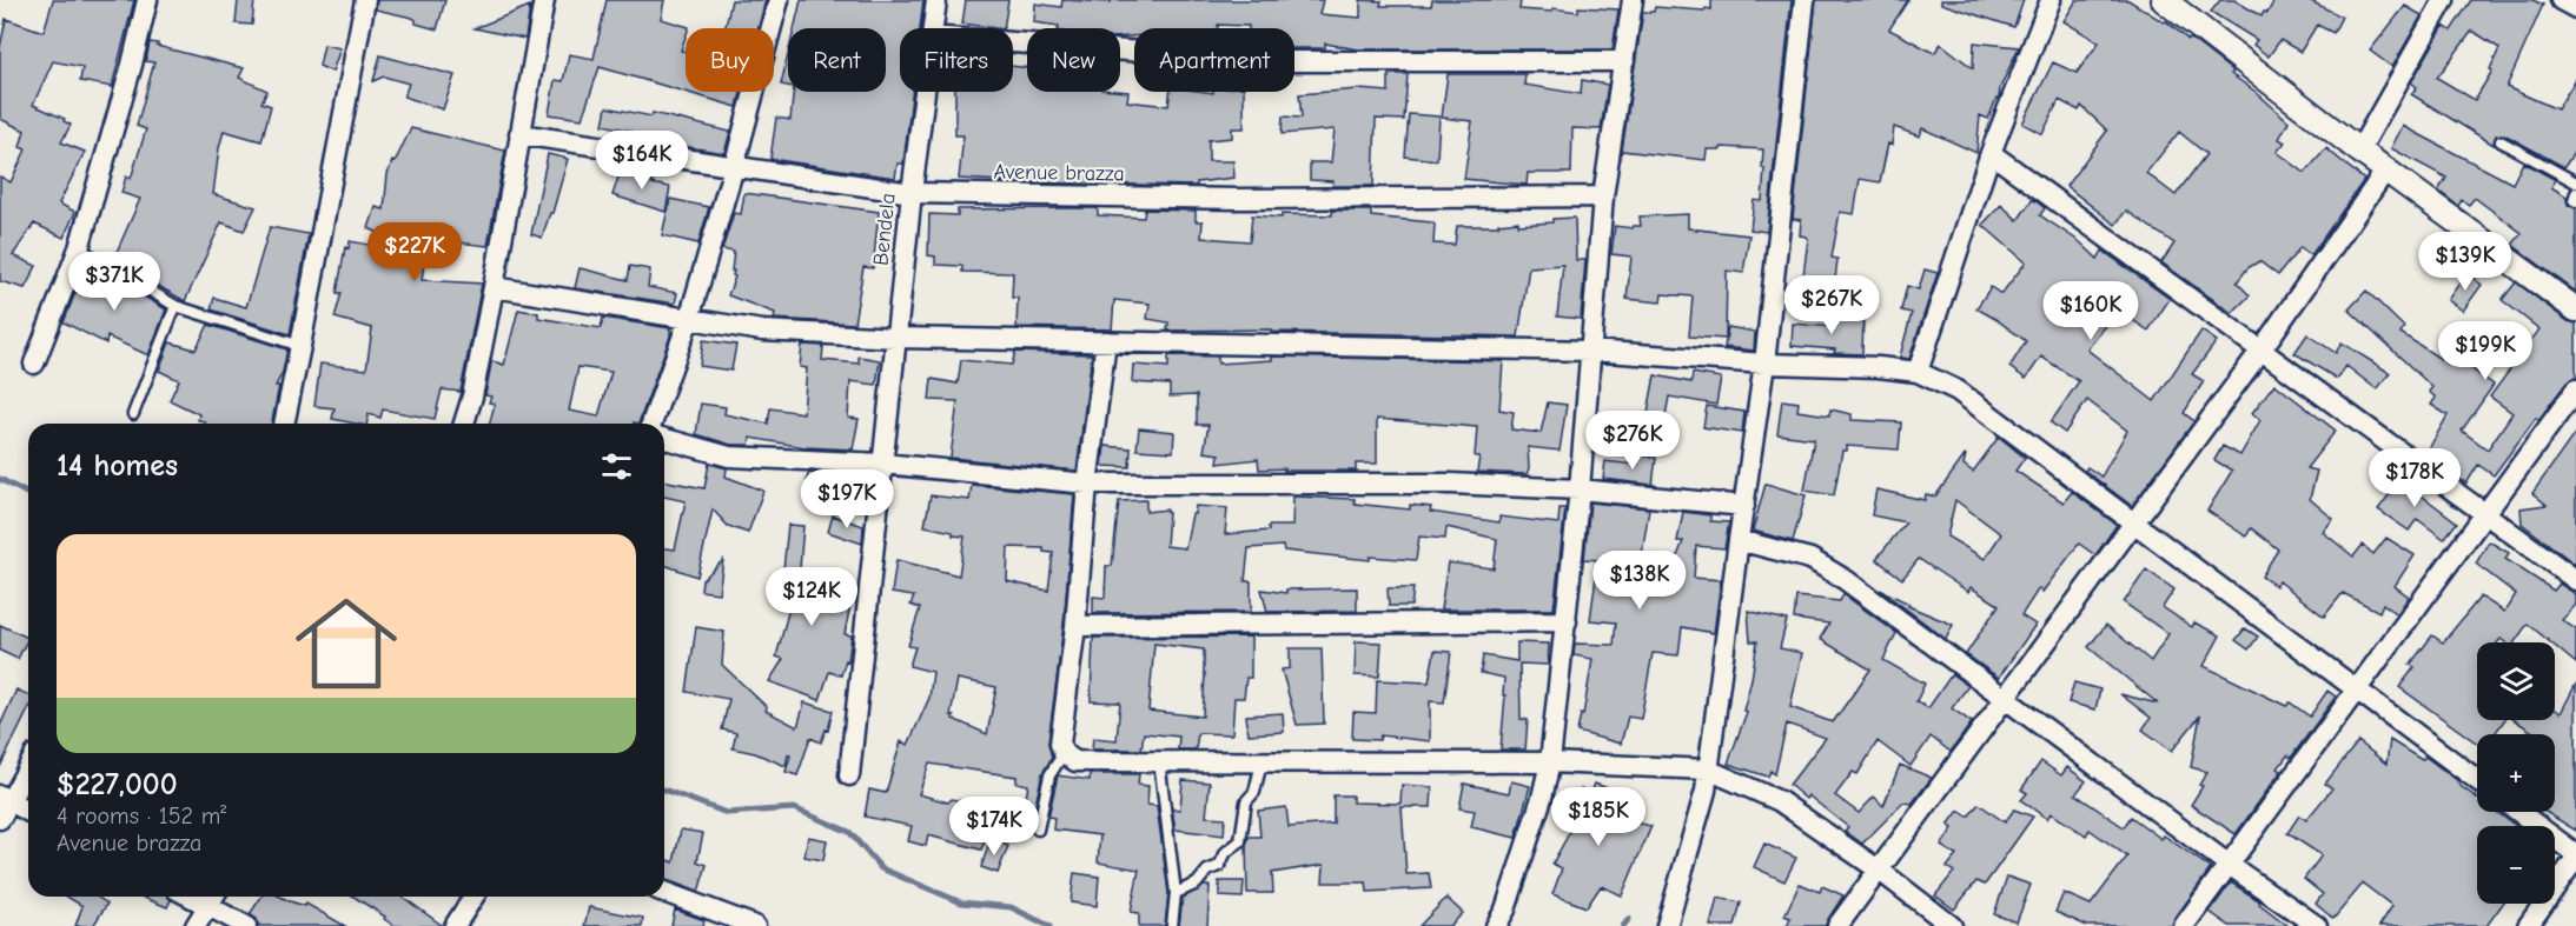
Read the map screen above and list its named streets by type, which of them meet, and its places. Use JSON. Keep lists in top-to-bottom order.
{
  "streets": {
    "street": ["Avenue brazza", "Bendela"]
  },
  "crossings": [
    ["Avenue brazza", "Bendela"]
  ],
  "page": {
    "chip": [
      "Buy",
      "Rent",
      "Filters",
      "New",
      "Apartment"
    ],
    "price": [
      "$164K",
      "$227K",
      "$139K",
      "$371K",
      "$267K",
      "$160K",
      "$199K",
      "$276K",
      "$178K",
      "$197K",
      "$138K",
      "$124K",
      "$185K",
      "$174K"
    ],
    "heading": "14 homes",
    "list": [
      {
        "name": "$227,000",
        "note": "4 rooms · 152 m² · Avenue brazza"
      }
    ],
    "map_buttons": ["+", "−"]
  }
}
